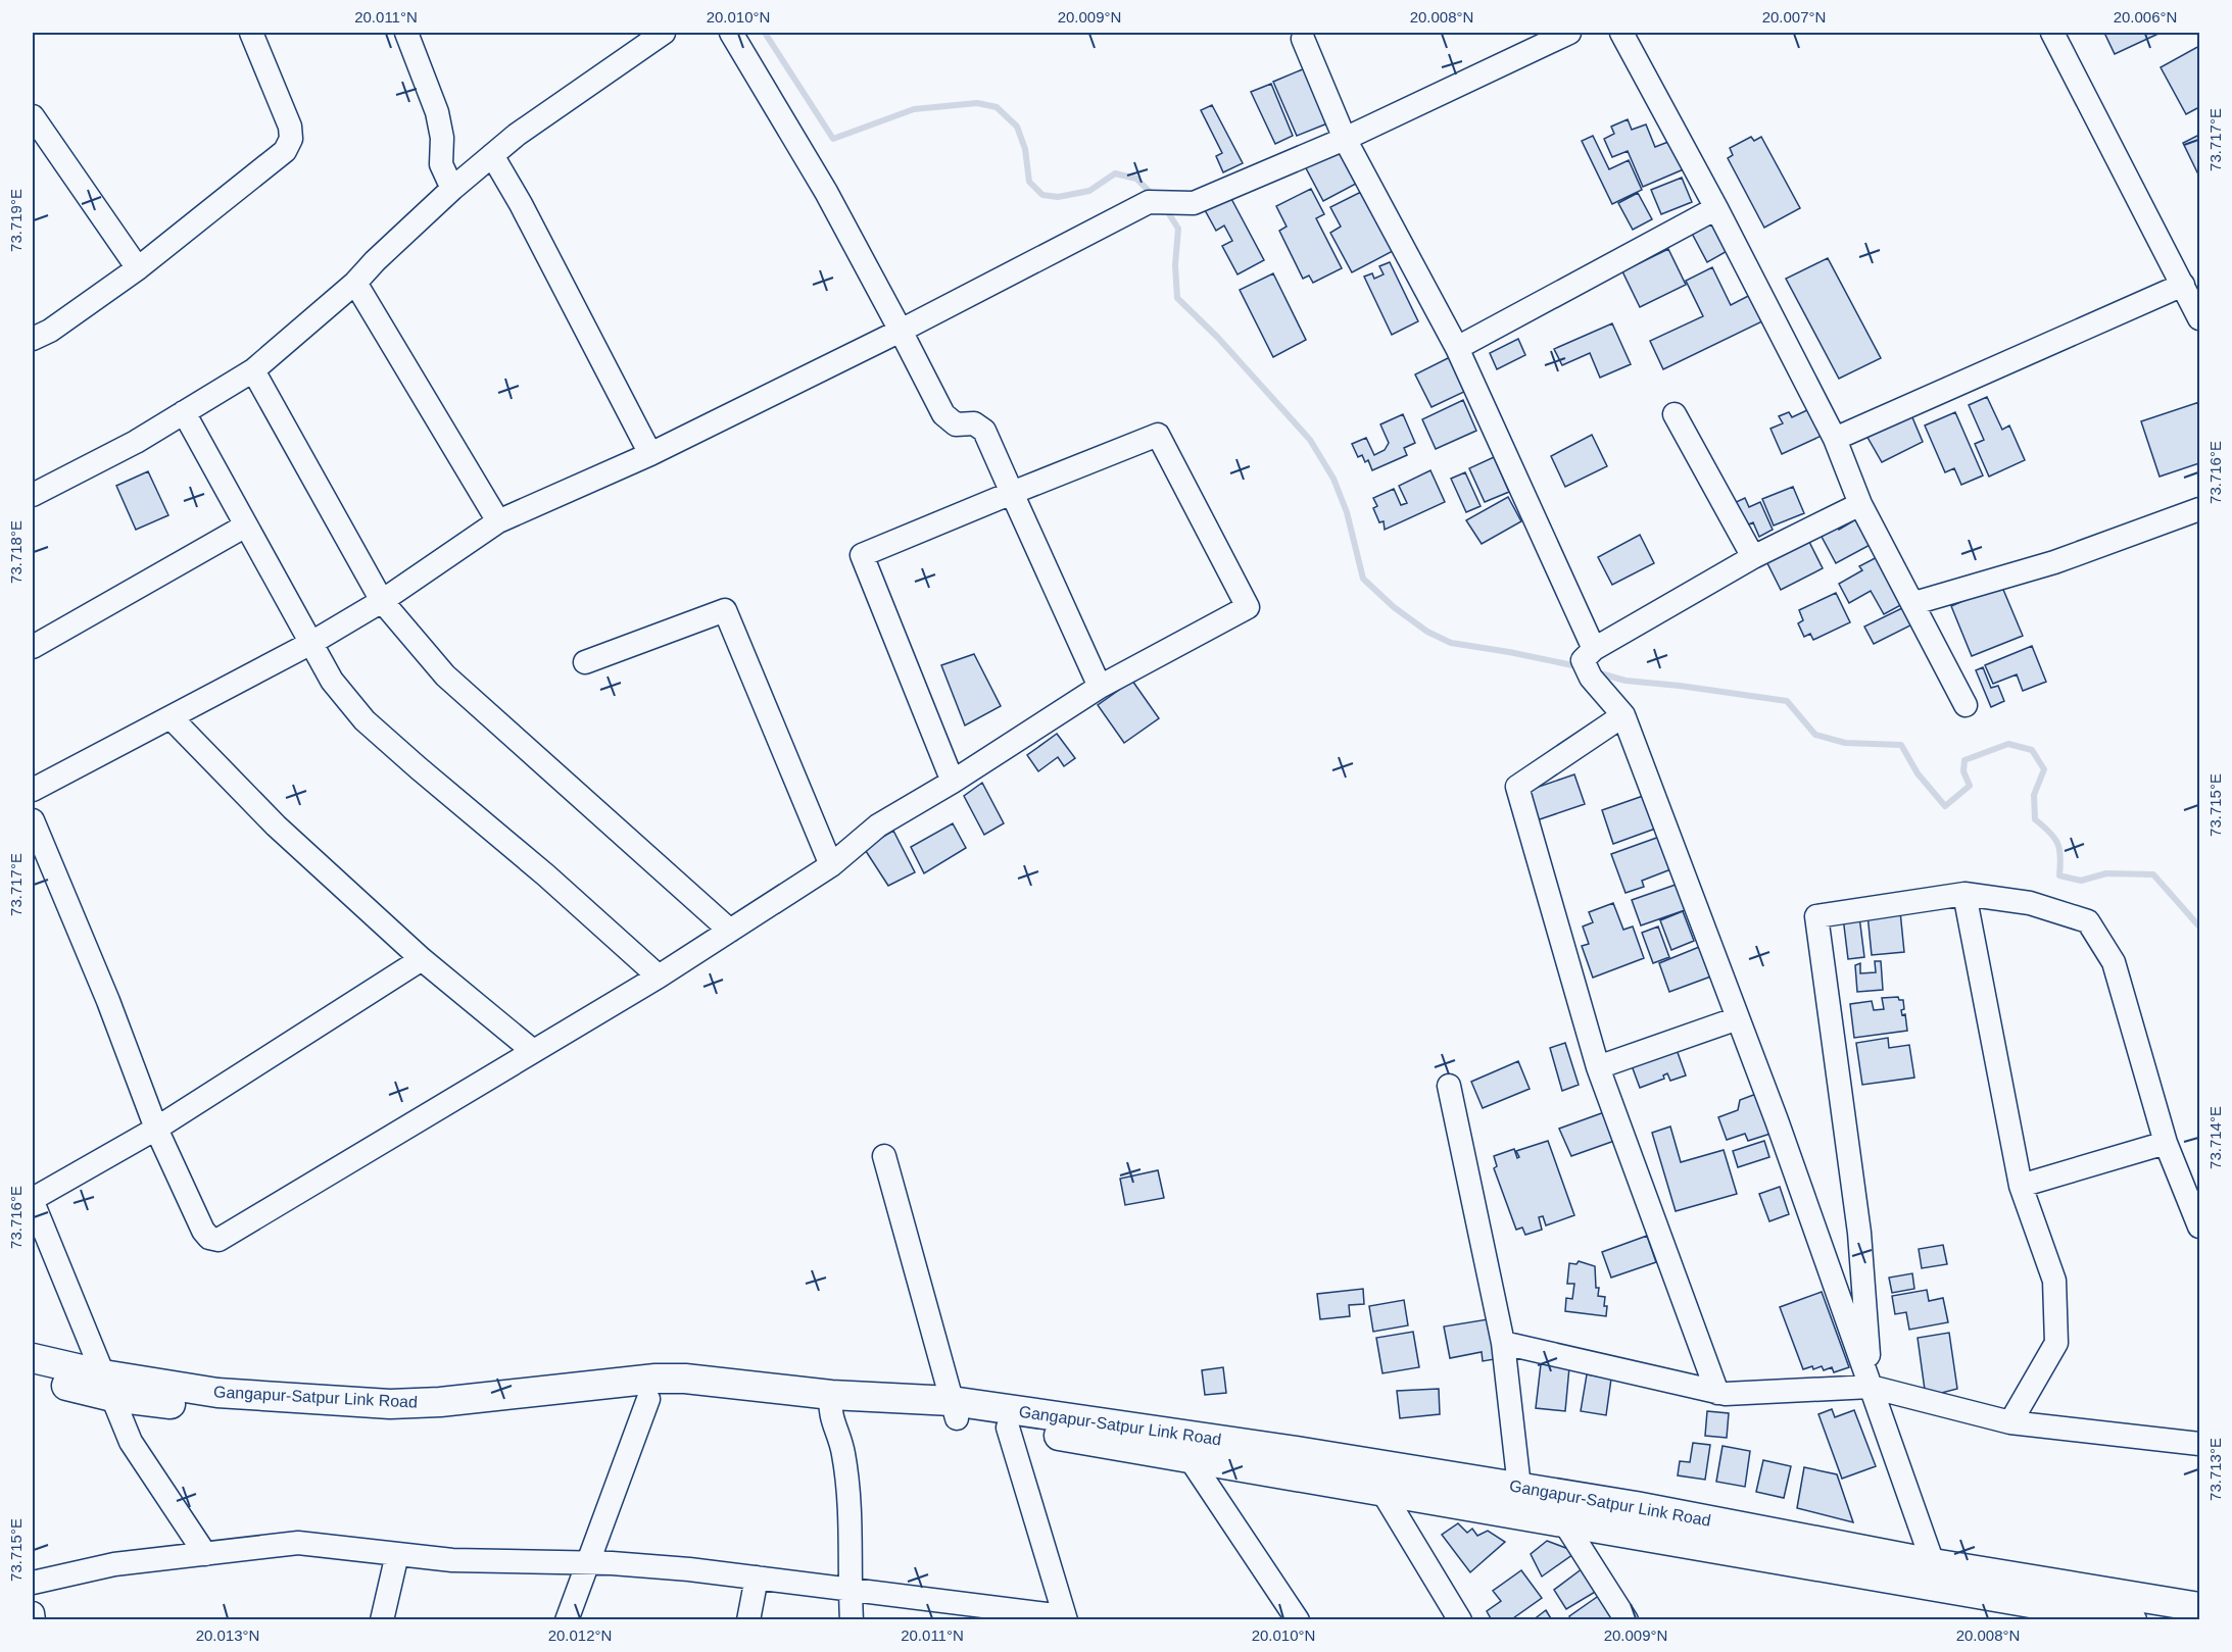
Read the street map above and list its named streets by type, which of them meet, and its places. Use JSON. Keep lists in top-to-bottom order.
{
  "streets": {
    "main road": ["Gangapur-Satpur Link Road"]
  },
  "coordinates": [
    "20.011°N",
    "20.010°N",
    "20.009°N",
    "20.008°N",
    "20.007°N",
    "20.006°N",
    "73.717°E",
    "73.719°E",
    "73.716°E",
    "73.718°E",
    "73.715°E",
    "73.714°E",
    "73.713°E",
    "20.013°N",
    "20.012°N"
  ]
}
